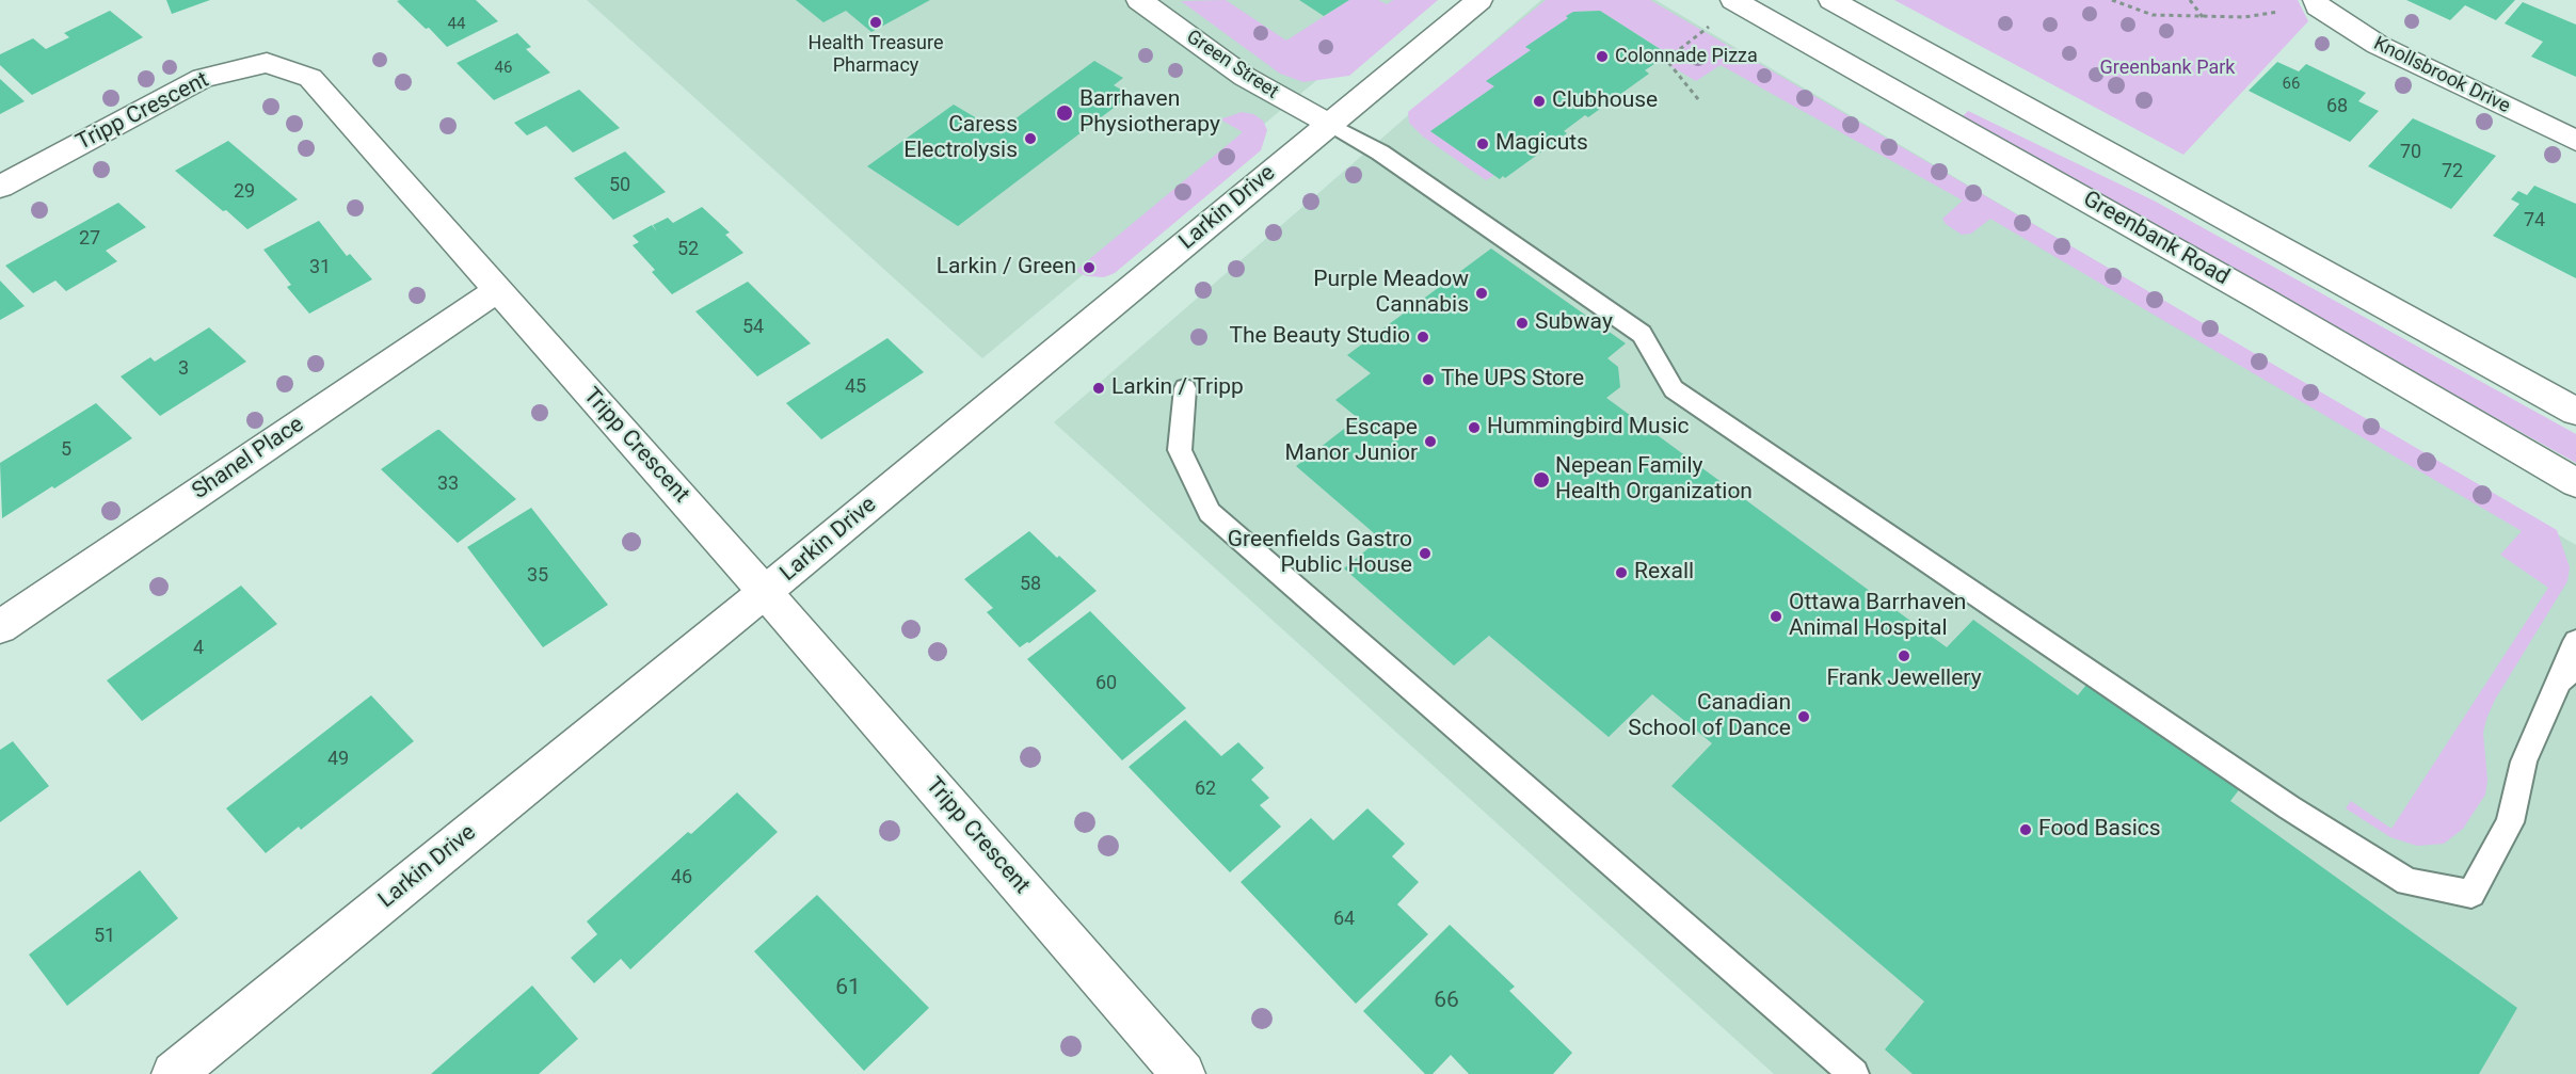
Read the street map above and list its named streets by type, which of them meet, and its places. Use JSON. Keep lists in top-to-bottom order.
{
  "streets": {
    "street": [
      "Green Street",
      "Knollsbrook Drive",
      "Tripp Crescent",
      "Larkin Drive",
      "Greenbank Road",
      "Shanel Place"
    ]
  },
  "crossings": [
    ["Green Street", "Larkin Drive"],
    ["Tripp Crescent", "Larkin Drive"],
    ["Tripp Crescent", "Shanel Place"]
  ],
  "parks": ["Greenbank Park"],
  "places": [
    "Health Treasure Pharmacy",
    "Colonnade Pizza",
    "Clubhouse",
    "Barrhaven Physiotherapy",
    "Caress Electrolysis",
    "Magicuts",
    "Larkin / Green",
    "Purple Meadow Cannabis",
    "Subway",
    "The Beauty Studio",
    "The UPS Store",
    "Larkin / Tripp",
    "Hummingbird Music",
    "Escape Manor Junior",
    "Nepean Family Health Organization",
    "Greenfields Gastro Public House",
    "Rexall",
    "Ottawa Barrhaven Animal Hospital",
    "Frank Jewellery",
    "Canadian School of Dance",
    "Food Basics"
  ],
  "house_numbers": [
    "44",
    "46",
    "66",
    "68",
    "70",
    "72",
    "50",
    "29",
    "74",
    "27",
    "52",
    "31",
    "54",
    "3",
    "45",
    "5",
    "33",
    "35",
    "58",
    "4",
    "60",
    "49",
    "62",
    "46",
    "64",
    "51",
    "61",
    "66"
  ]
}
